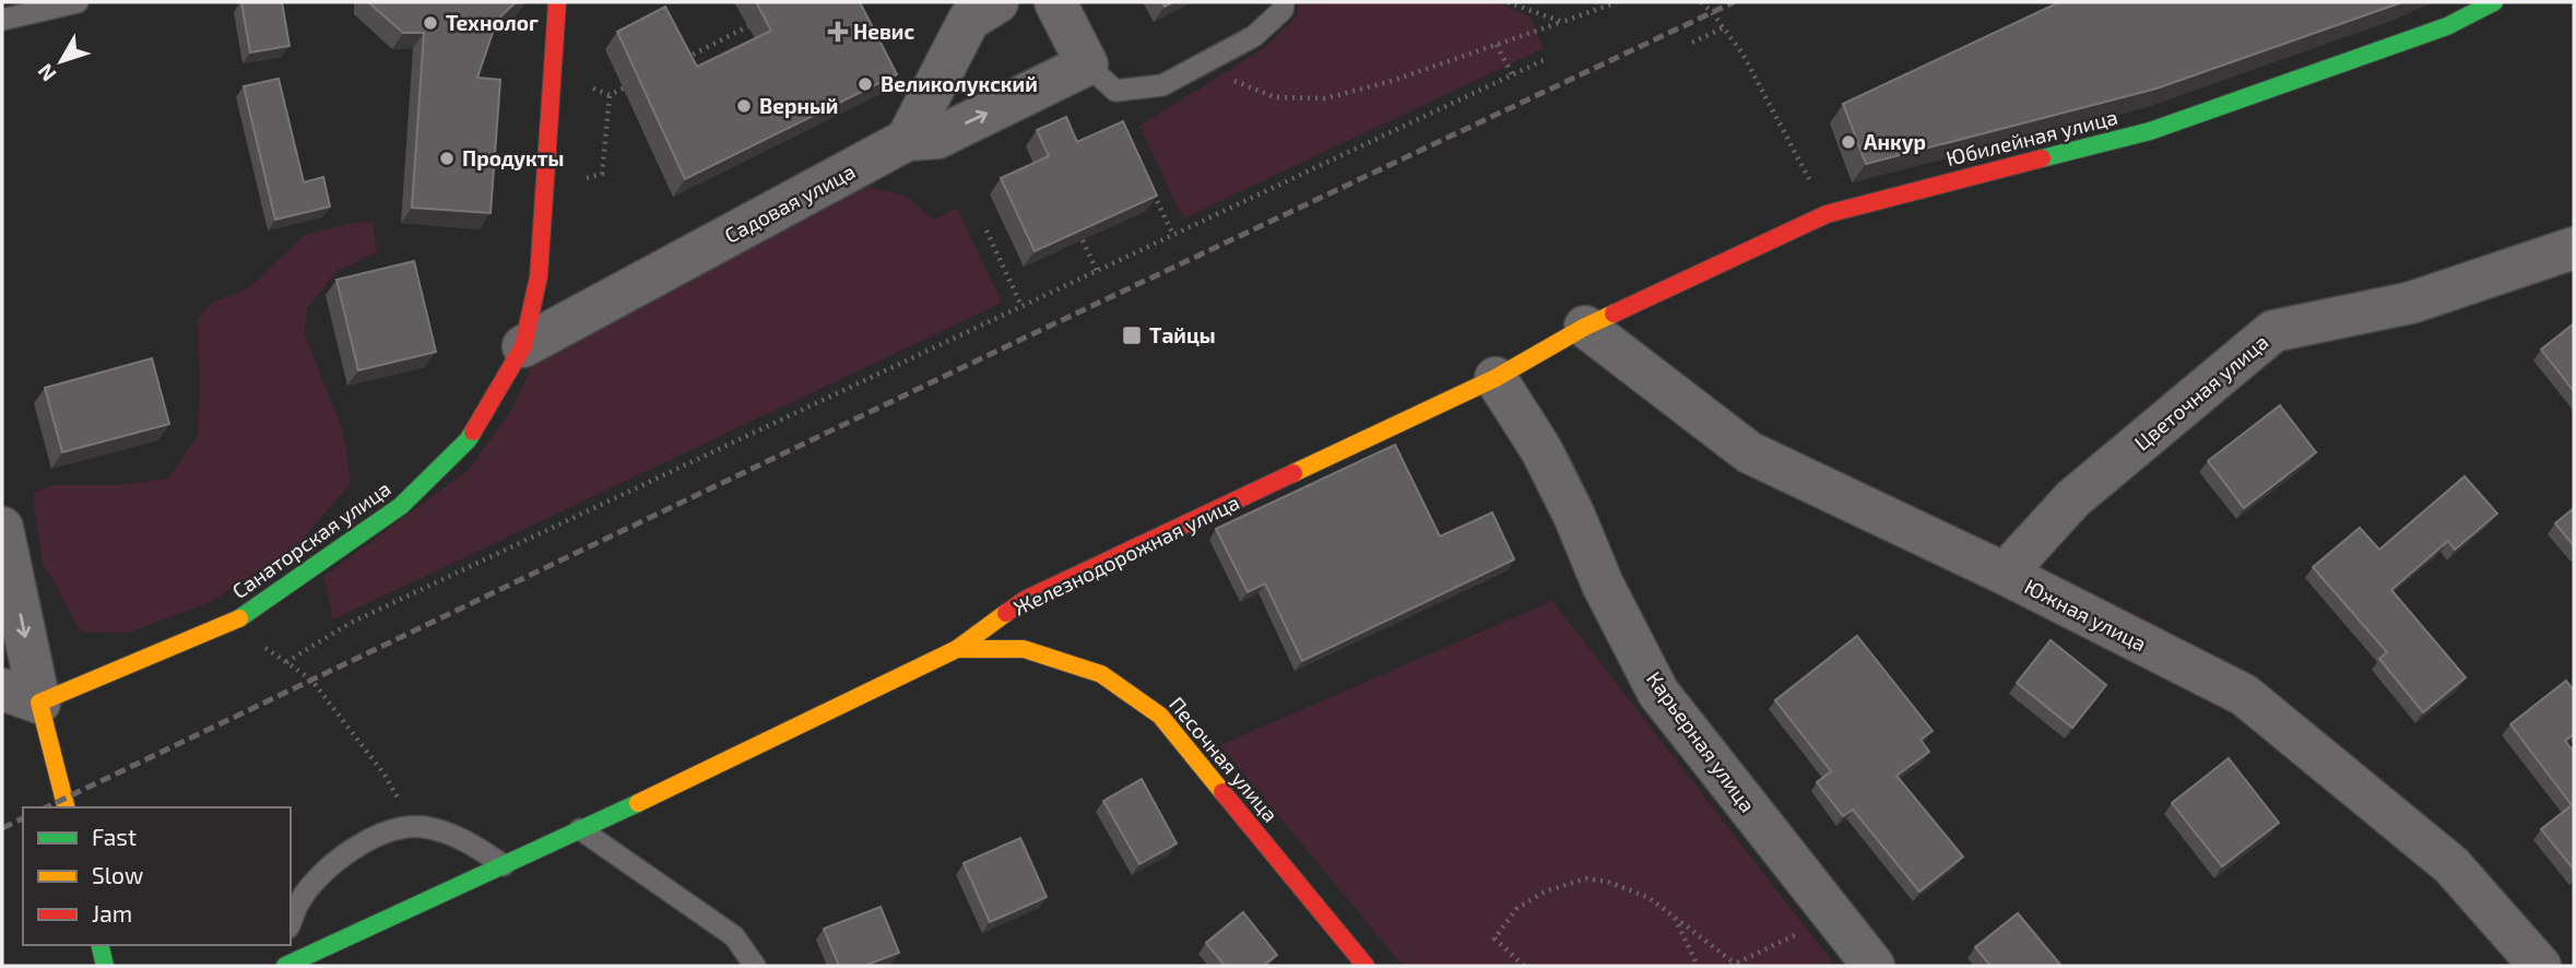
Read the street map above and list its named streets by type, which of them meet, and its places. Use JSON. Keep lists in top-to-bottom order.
{
  "streets": {
    "street": [
      "Юбилейная улица",
      "Садовая улица",
      "Цветочная улица",
      "Санаторская улица",
      "Железнодорожная улица",
      "Южная улица",
      "Карьерная улица",
      "Песочная улица"
    ]
  },
  "crossings": [
    ["Юбилейная улица", "Железнодорожная улица"],
    ["Юбилейная улица", "Южная улица"],
    ["Садовая улица", "Санаторская улица"],
    ["Цветочная улица", "Южная улица"],
    ["Железнодорожная улица", "Южная улица"],
    ["Железнодорожная улица", "Карьерная улица"],
    ["Железнодорожная улица", "Песочная улица"]
  ],
  "places": {
    "other": [
      "Технолог",
      "Великолукский",
      "Верный",
      "Анкур",
      "Продукты"
    ],
    "health": ["Невис"],
    "transit": ["Тайцы"]
  },
  "legend": ["Fast", "Slow", "Jam"],
  "north": "bottom left"
}
